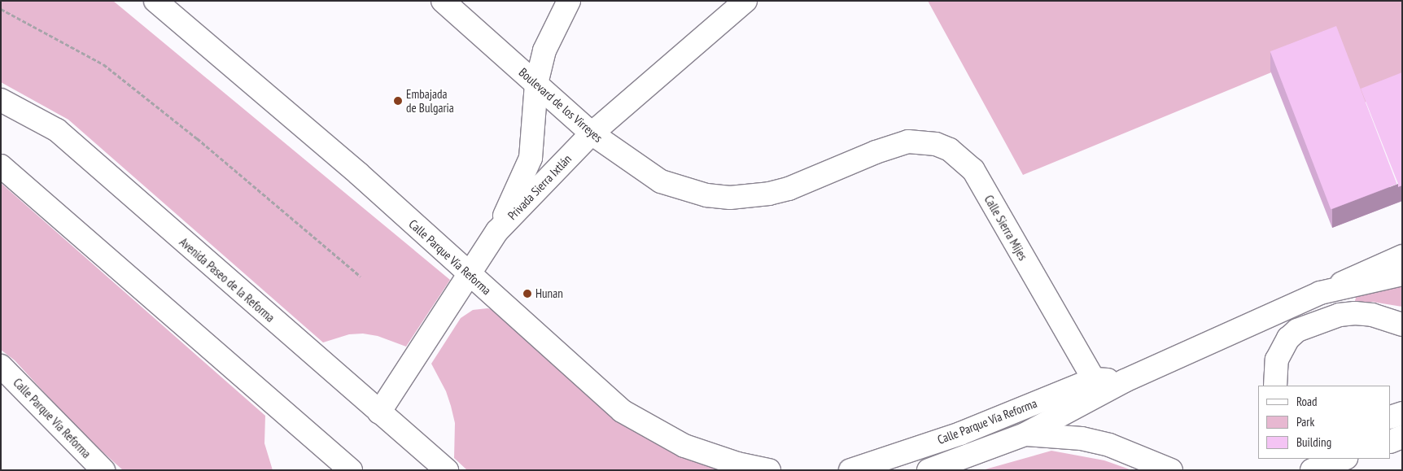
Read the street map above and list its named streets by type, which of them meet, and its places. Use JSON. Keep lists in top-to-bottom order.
{
  "streets": {
    "street": [
      "Boulevard de los Virreyes",
      "Privada Sierra Ixtlán",
      "Calle Sierra Mijes",
      "Calle Parque Vía Reforma",
      "Avenida Paseo de la Reforma"
    ]
  },
  "crossings": [
    ["Boulevard de los Virreyes", "Privada Sierra Ixtlán"],
    ["Boulevard de los Virreyes", "Calle Sierra Mijes"],
    ["Privada Sierra Ixtlán", "Calle Parque Vía Reforma"],
    ["Privada Sierra Ixtlán", "Avenida Paseo de la Reforma"],
    ["Calle Sierra Mijes", "Calle Parque Vía Reforma"]
  ],
  "places": ["Embajada de Bulgaria", "Hunan"],
  "legend": ["Road", "Park", "Building"]
}
